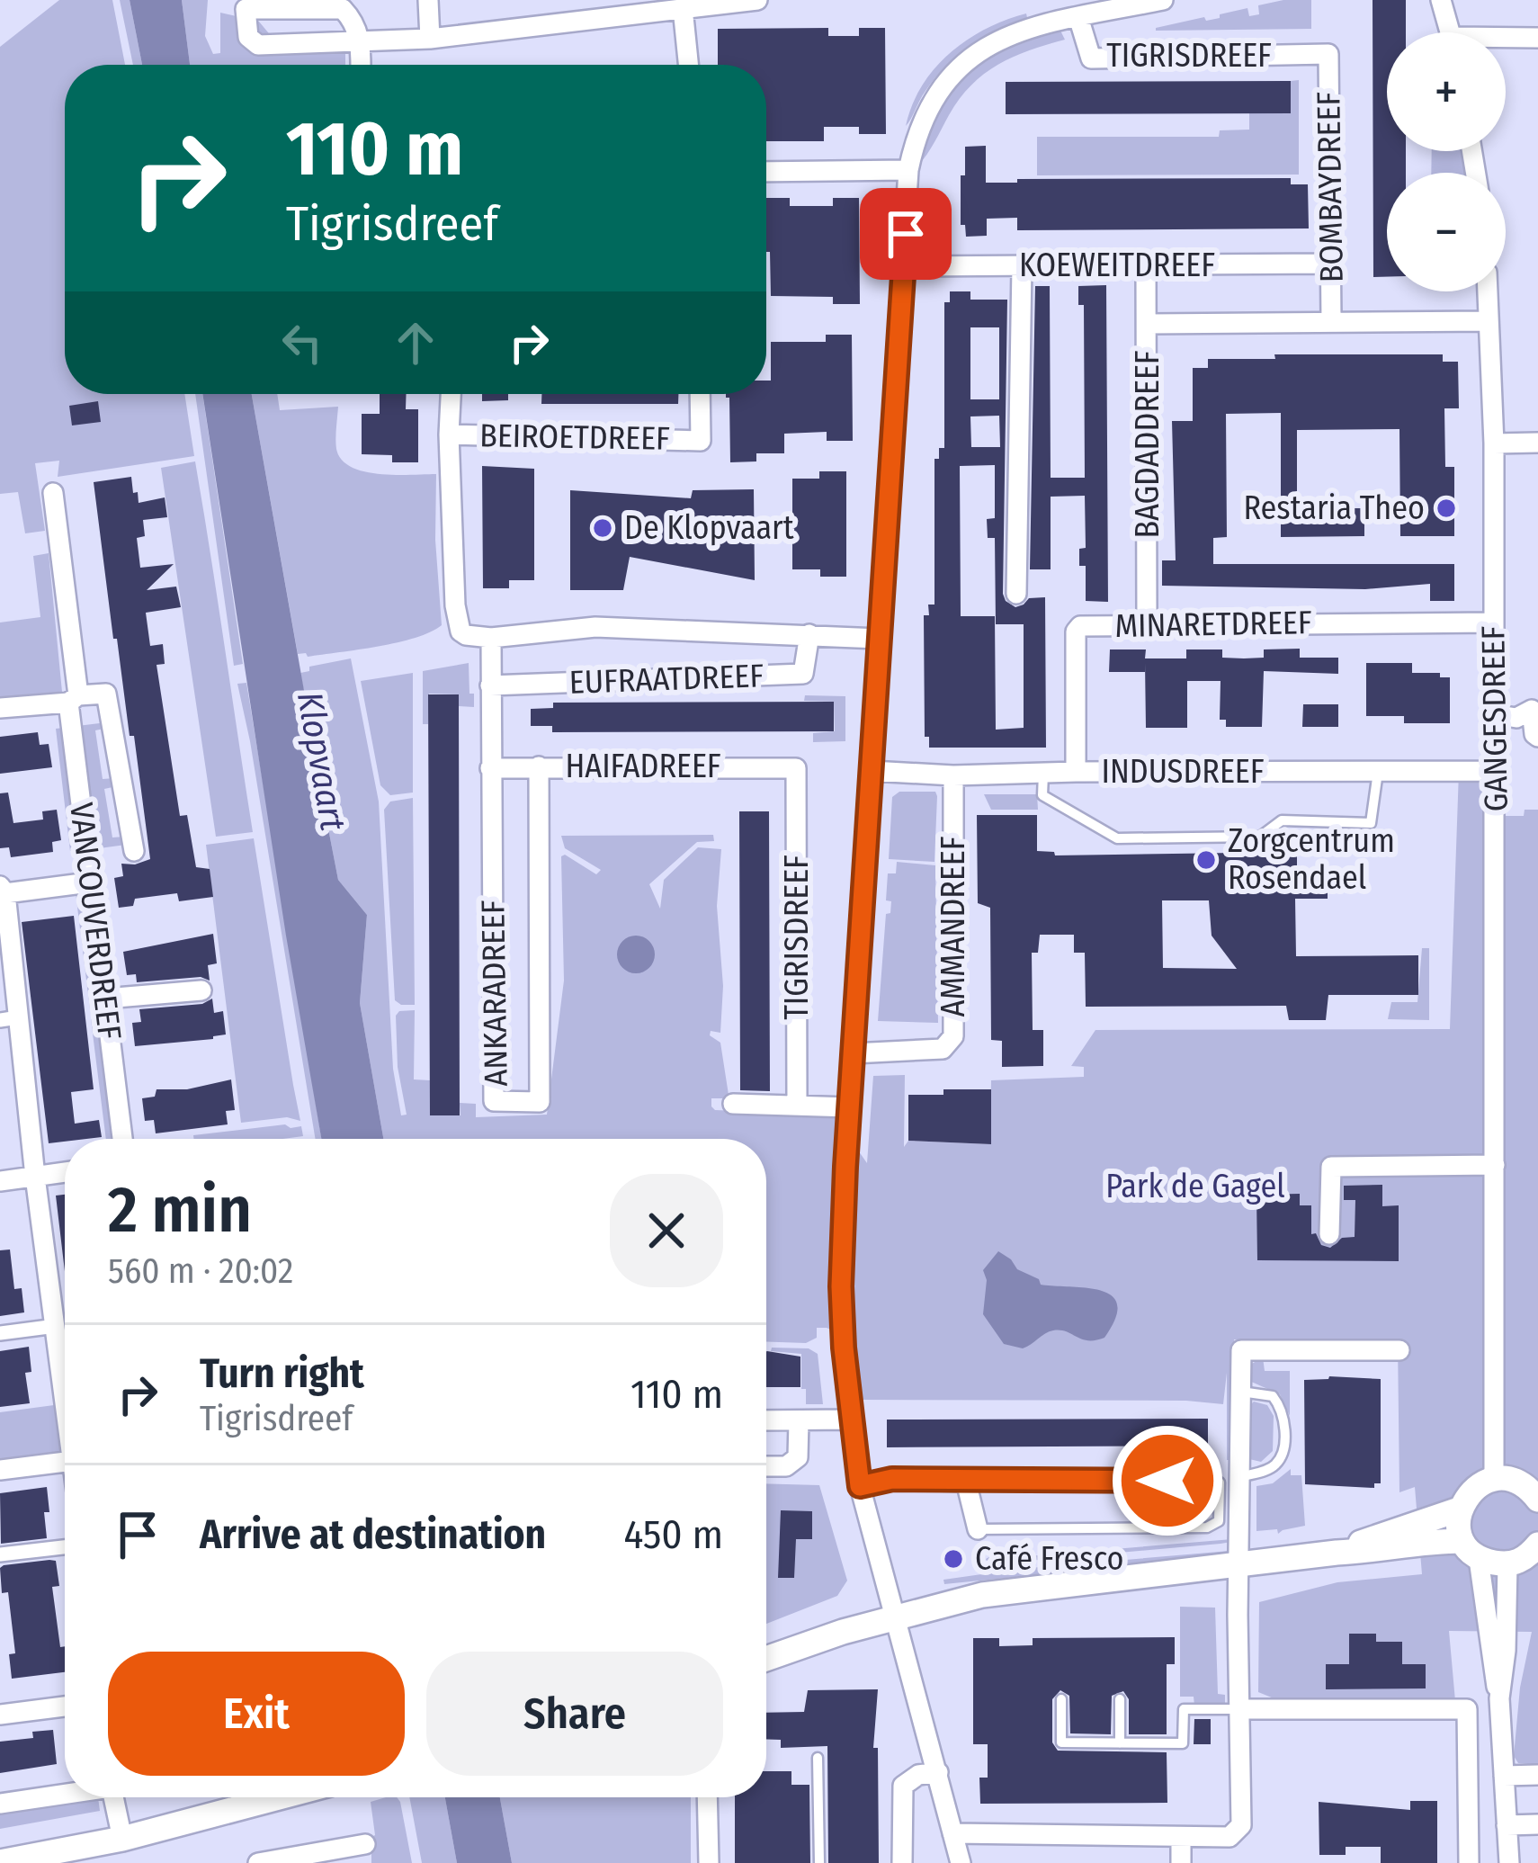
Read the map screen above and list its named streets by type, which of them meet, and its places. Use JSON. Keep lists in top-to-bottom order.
{
  "streets": {
    "street": [
      "TIGRISDREEF",
      "BOMBAYDREEF",
      "KOEWEITDREEF",
      "BEIROETDREEF",
      "BAGDADDREEF",
      "MINARETDREEF",
      "EUFRAATDREEF",
      "GANGESDREEF",
      "HAIFADREEF",
      "INDUSDREEF",
      "VANCOUVERDREEF",
      "AMMANDREEF",
      "ANKARADREEF"
    ]
  },
  "crossings": [
    ["TIGRISDREEF", "BOMBAYDREEF"],
    ["TIGRISDREEF", "KOEWEITDREEF"],
    ["TIGRISDREEF", "EUFRAATDREEF"],
    ["TIGRISDREEF", "HAIFADREEF"],
    ["TIGRISDREEF", "INDUSDREEF"],
    ["TIGRISDREEF", "AMMANDREEF"],
    ["BOMBAYDREEF", "KOEWEITDREEF"],
    ["KOEWEITDREEF", "BAGDADDREEF"],
    ["KOEWEITDREEF", "GANGESDREEF"],
    ["BEIROETDREEF", "EUFRAATDREEF"],
    ["BAGDADDREEF", "MINARETDREEF"],
    ["MINARETDREEF", "GANGESDREEF"],
    ["MINARETDREEF", "INDUSDREEF"],
    ["EUFRAATDREEF", "ANKARADREEF"],
    ["GANGESDREEF", "INDUSDREEF"],
    ["HAIFADREEF", "ANKARADREEF"],
    ["INDUSDREEF", "AMMANDREEF"]
  ],
  "water": ["Klopvaart"],
  "parks": ["Park de Gagel"],
  "places": [
    "Restaria Theo",
    "De Klopvaart",
    "Zorgcentrum Rosendael",
    "Café Fresco"
  ],
  "page": {
    "map_buttons": ["+", "−"],
    "turn": ["110 m", "Tigrisdreef"],
    "heading": ["2 min", "560 m · 20:02"],
    "list": [
      {
        "name": "Turn right",
        "note": "Tigrisdreef",
        "value": "110 m"
      },
      {
        "name": "Arrive at destination",
        "value": "450 m"
      }
    ],
    "buttons": ["Exit", "Share"]
  }
}
